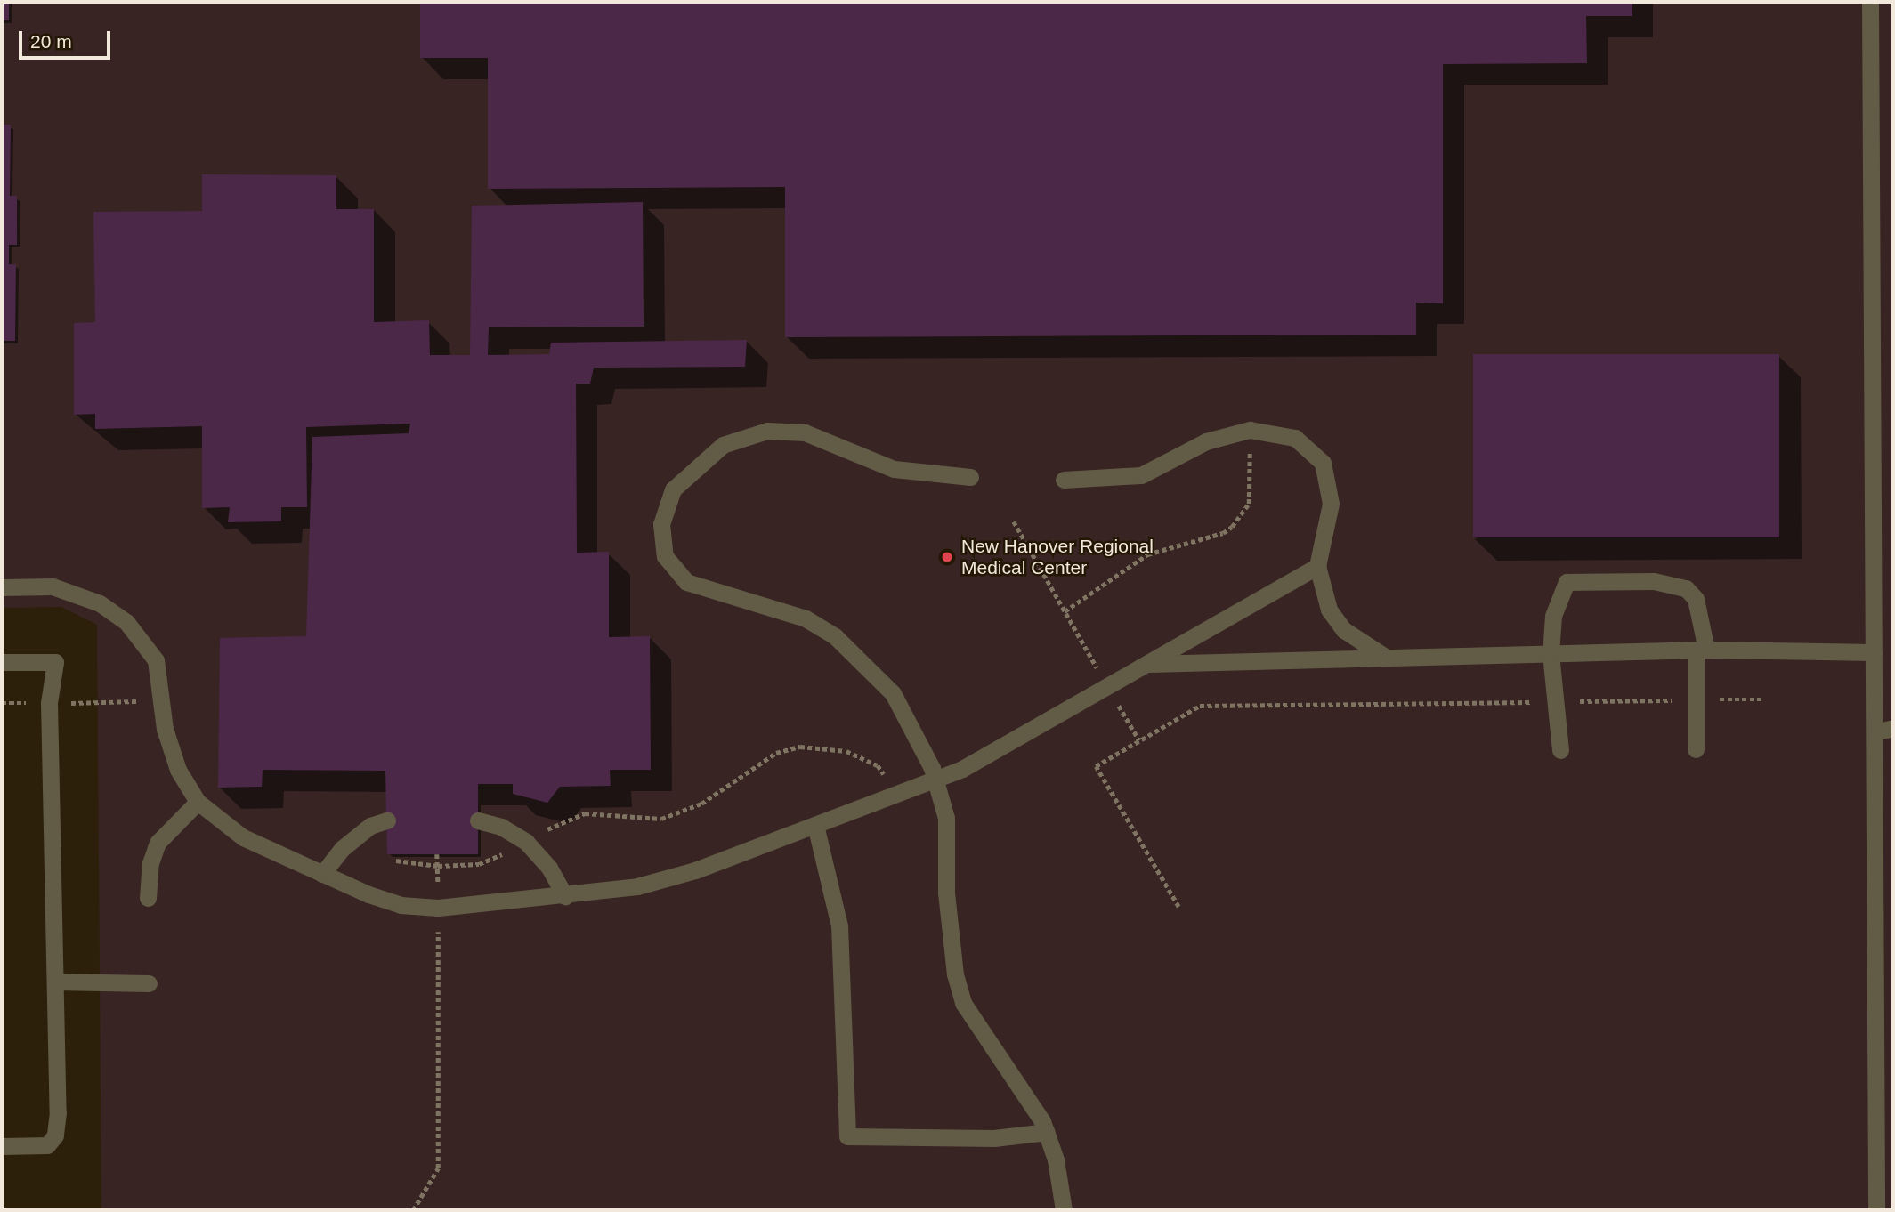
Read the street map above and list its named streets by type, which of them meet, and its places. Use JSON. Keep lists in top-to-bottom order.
{
  "places": ["New Hanover Regional Medical Center"],
  "scale_bar": "20 m"
}
